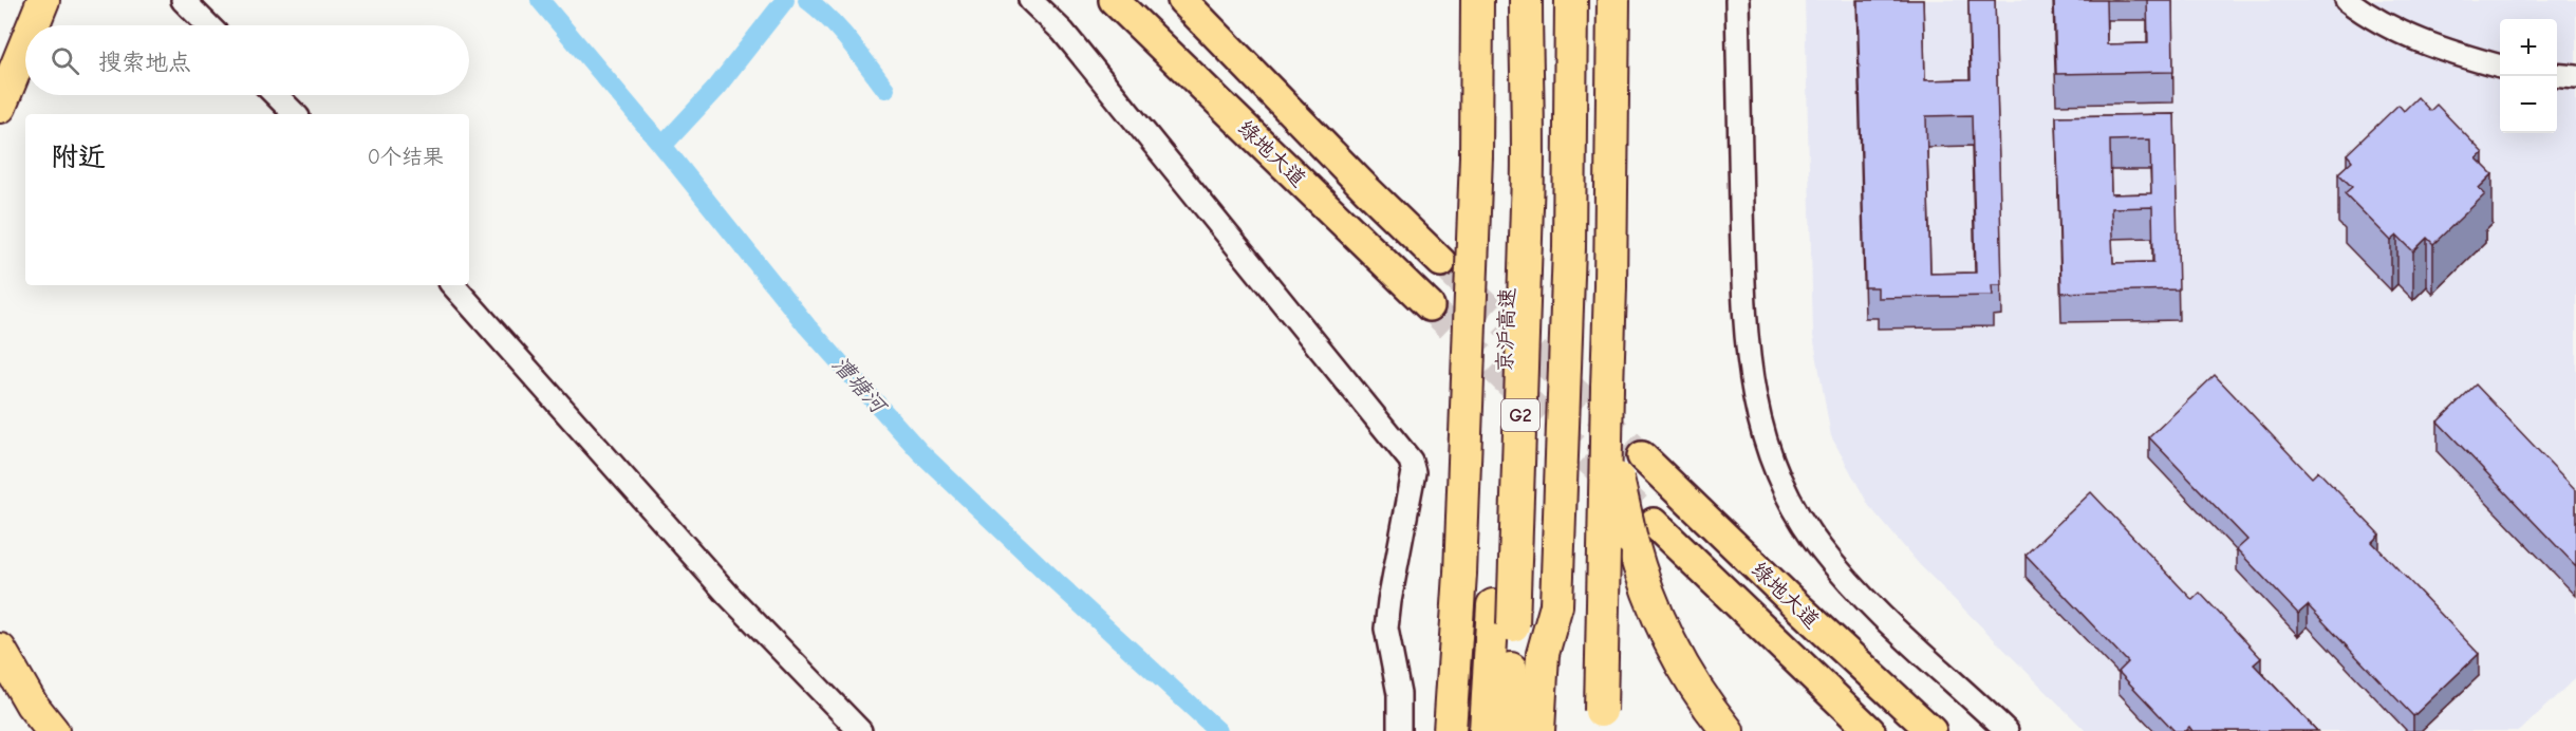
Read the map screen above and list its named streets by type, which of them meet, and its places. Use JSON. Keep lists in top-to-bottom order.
{
  "streets": {
    "highway": ["京沪高速", "G2"],
    "main road": ["绿地大道"]
  },
  "water": ["漕塘河"],
  "page": {
    "map_buttons": ["+", "−"],
    "search": "搜索地点",
    "heading": ["附近", "0个结果"]
  }
}
